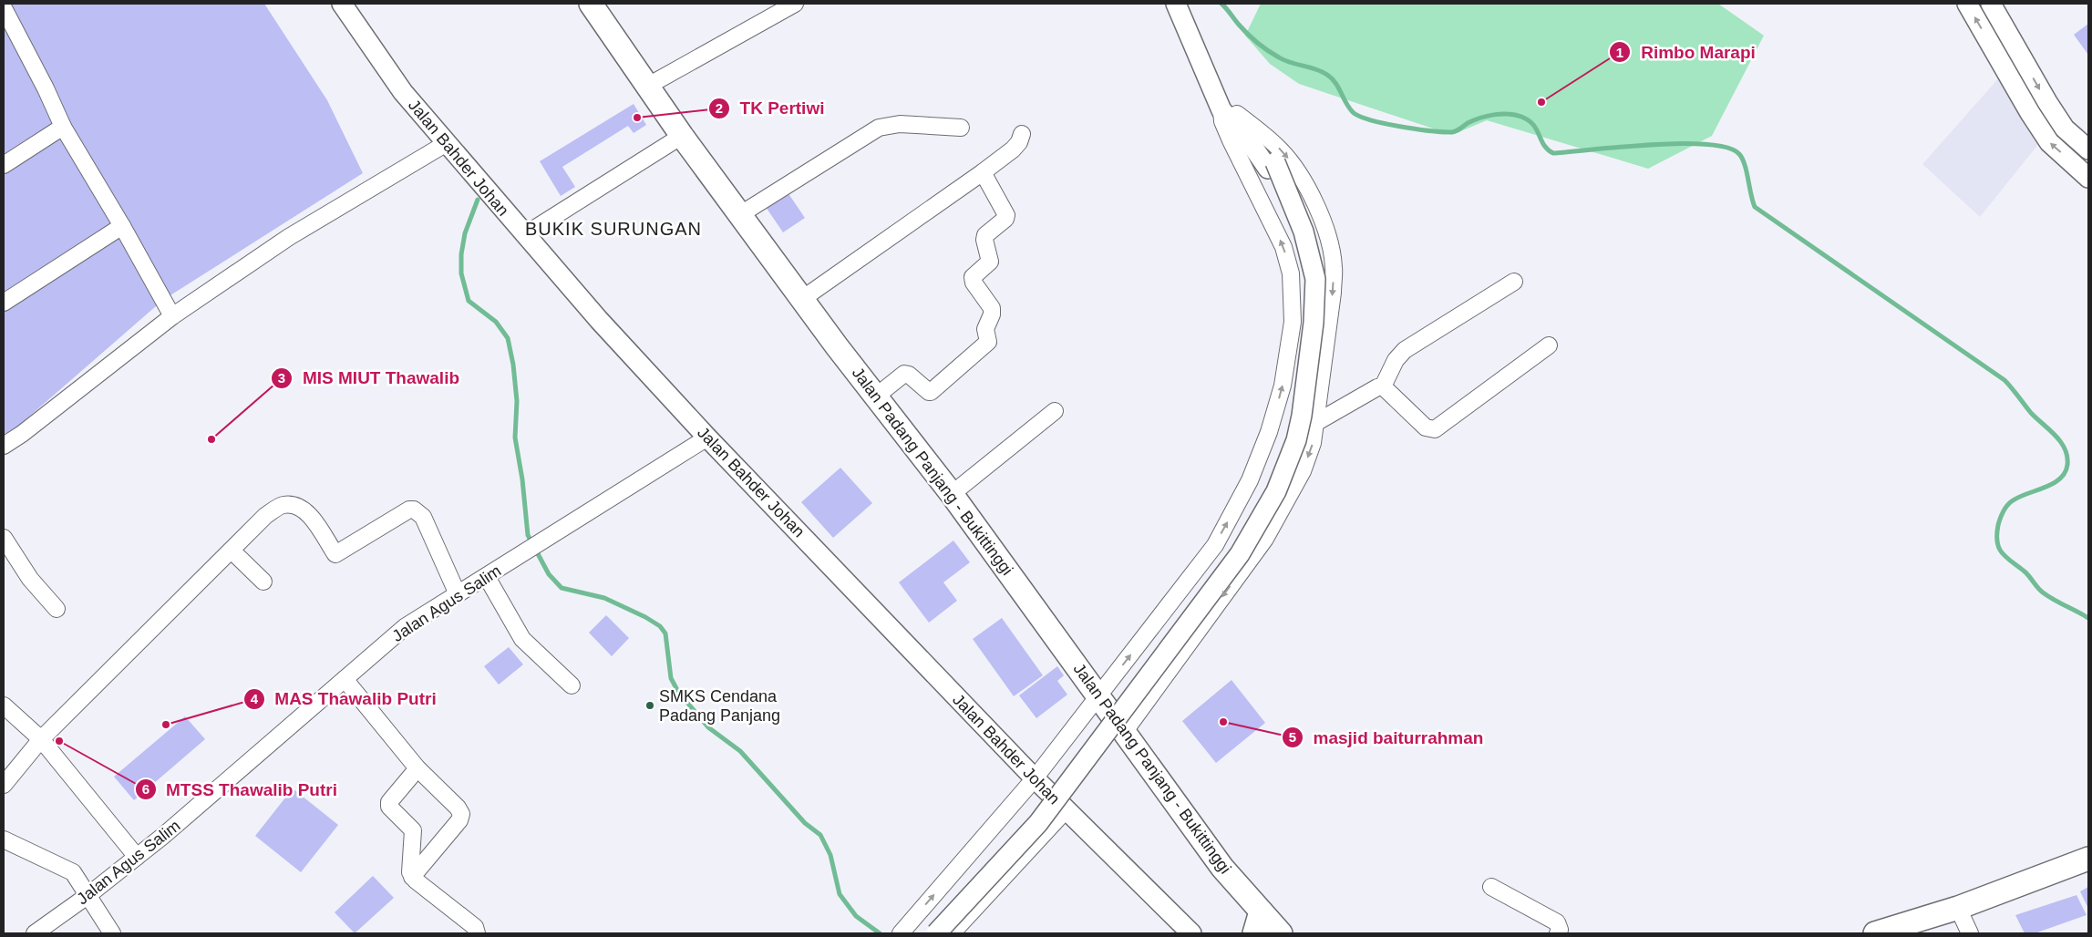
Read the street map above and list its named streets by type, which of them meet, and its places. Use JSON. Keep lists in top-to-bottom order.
{
  "streets": {
    "highway": ["Jalan Padang Panjang - Bukittinggi"],
    "main road": ["Jalan Bahder Johan"],
    "street": ["Jalan Agus Salim"]
  },
  "crossings": [
    ["Jalan Bahder Johan", "Jalan Agus Salim"]
  ],
  "districts": ["BUKIK SURUNGAN"],
  "places": [
    "Rimbo Marapi",
    "TK Pertiwi",
    "MIS MIUT Thawalib",
    "SMKS Cendana Padang Panjang",
    "masjid baiturrahman",
    "MAS Thawalib Putri",
    "MTSS Thawalib Putri"
  ]
}
